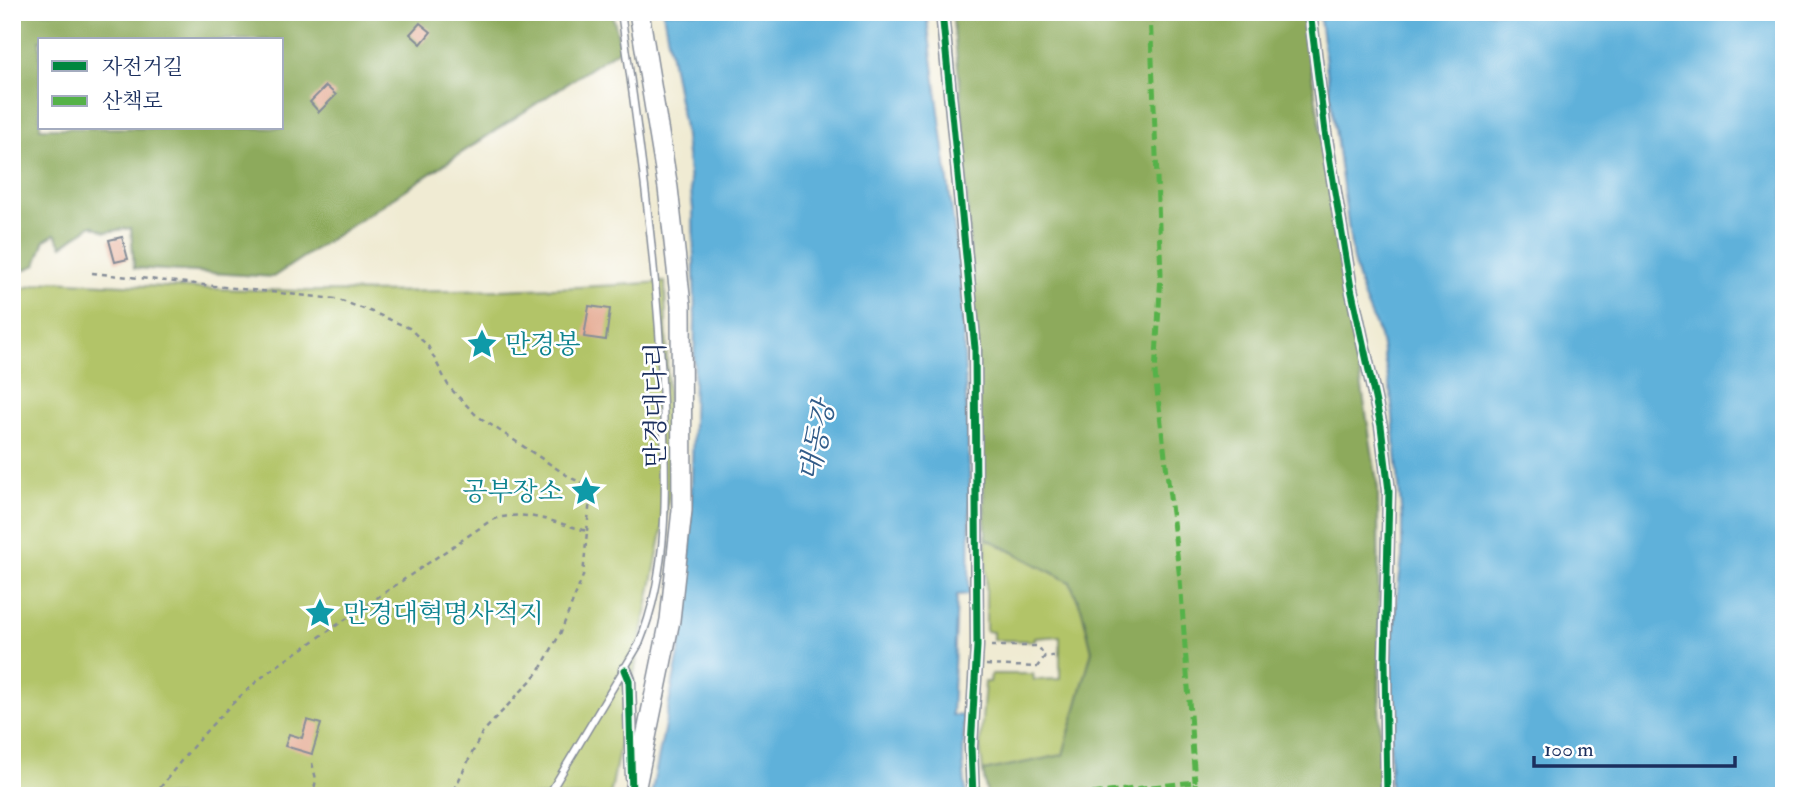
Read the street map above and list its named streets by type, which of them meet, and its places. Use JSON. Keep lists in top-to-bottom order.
{
  "streets": {
    "highway": ["만경대다리"]
  },
  "water": ["대동강"],
  "places": {
    "place": ["만경봉", "공부장소", "만경대혁명사적지"]
  },
  "legend": ["자전거길", "산책로"],
  "scale_bar": "100 m"
}
